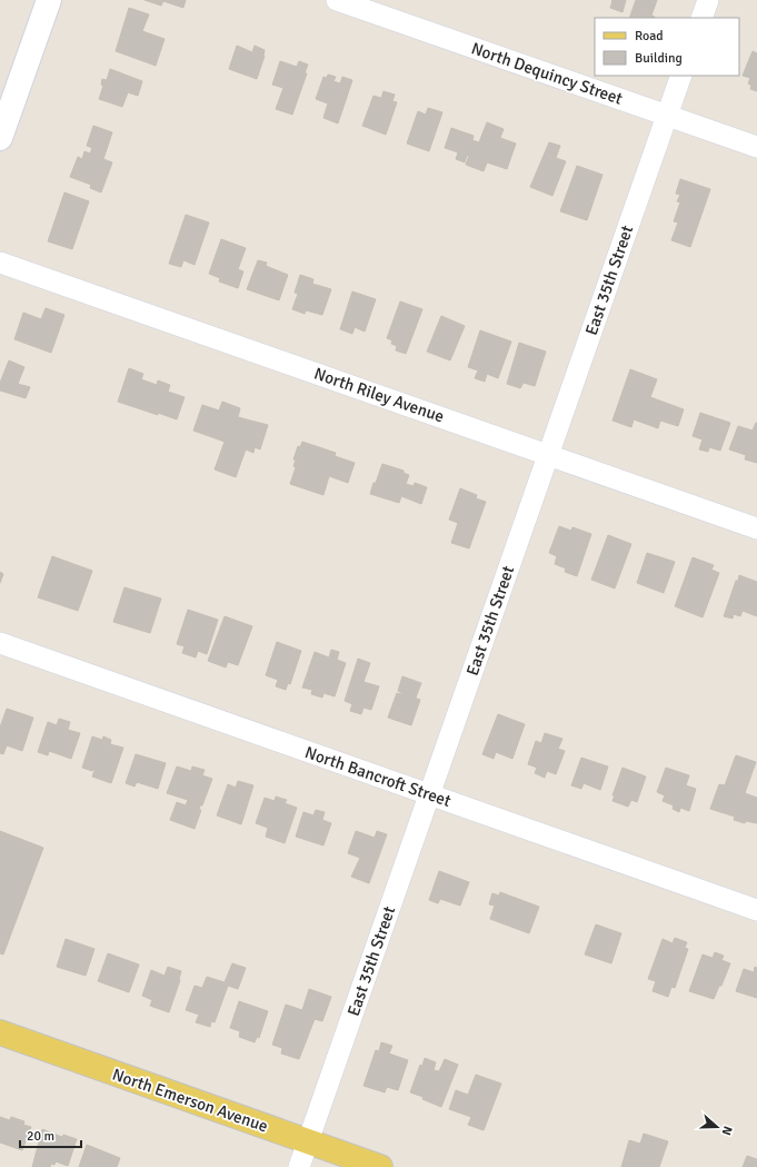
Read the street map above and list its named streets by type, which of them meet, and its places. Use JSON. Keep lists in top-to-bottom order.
{
  "streets": {
    "main road": ["North Emerson Avenue"],
    "street": [
      "North Dequincy Street",
      "East 35th Street",
      "North Riley Avenue",
      "North Bancroft Street"
    ]
  },
  "crossings": [
    ["North Dequincy Street", "East 35th Street"],
    ["East 35th Street", "North Riley Avenue"],
    ["East 35th Street", "North Bancroft Street"],
    ["East 35th Street", "North Emerson Avenue"]
  ],
  "legend": ["Road", "Building"],
  "scale_bar": "20 m",
  "north": "right"
}
